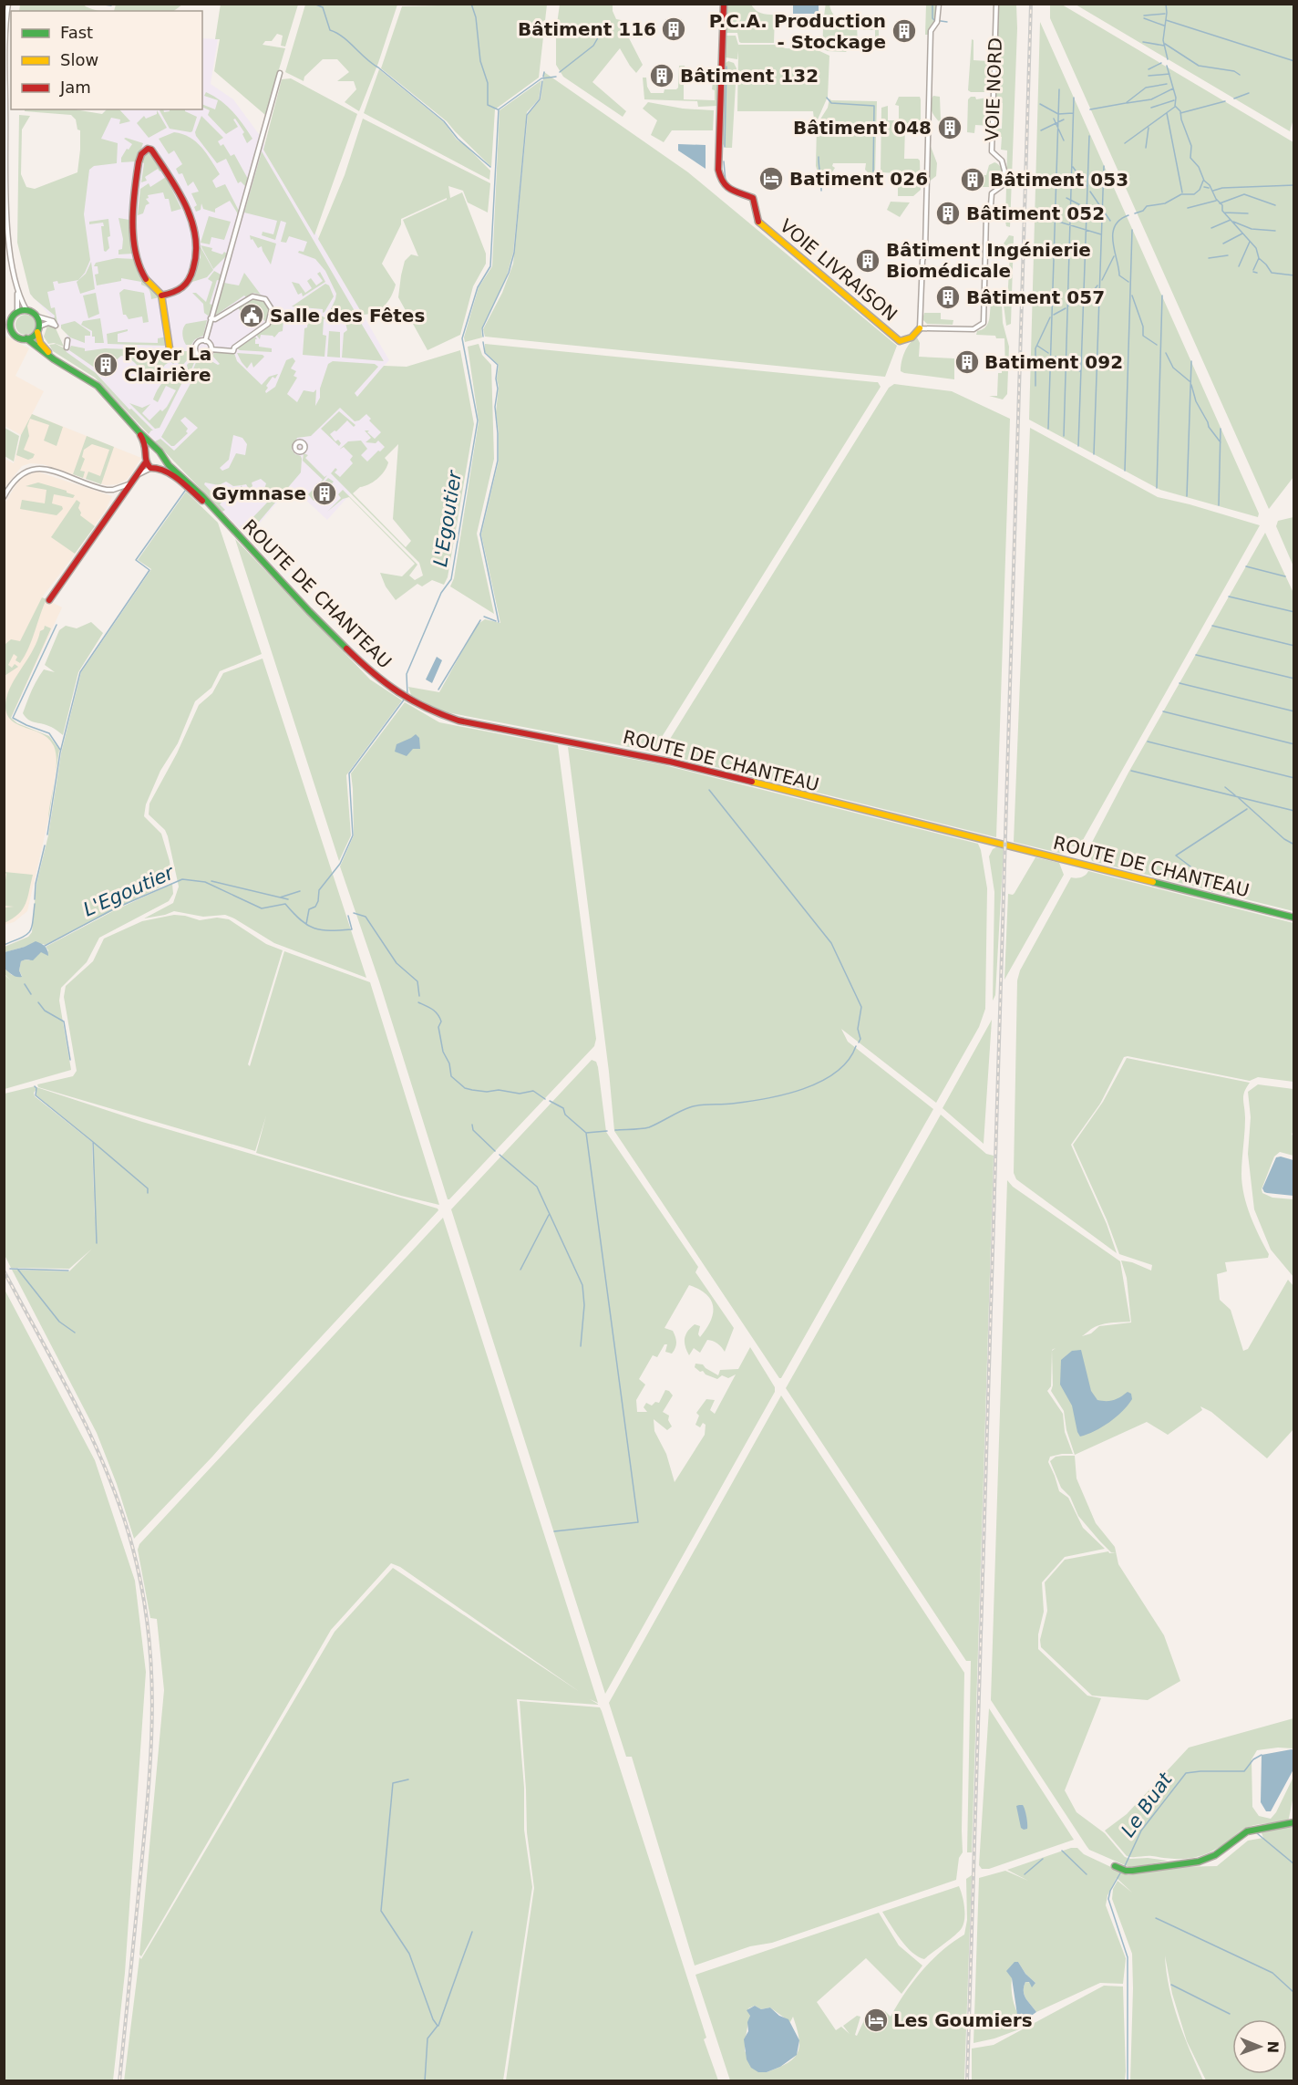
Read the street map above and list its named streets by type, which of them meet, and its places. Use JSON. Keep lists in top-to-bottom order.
{
  "streets": {
    "main road": ["VOIE LIVRAISON", "ROUTE DE CHANTEAU"],
    "street": ["VOIE NORD"]
  },
  "crossings": [
    ["VOIE NORD", "VOIE LIVRAISON"]
  ],
  "water": ["L'Egoutier", "Le Buat"],
  "places": {
    "building": [
      "Bâtiment 116",
      "P.C.A. Production - Stockage",
      "Bâtiment 132",
      "Bâtiment 048",
      "Bâtiment 053",
      "Bâtiment 052",
      "Bâtiment Ingénierie Biomédicale",
      "Bâtiment 057",
      "Batiment 092",
      "Foyer La Clairière",
      "Gymnase"
    ],
    "hotel": ["Batiment 026", "Les Goumiers"],
    "public building": ["Salle des Fêtes"]
  },
  "legend": ["Fast", "Slow", "Jam"],
  "north": "right"
}
